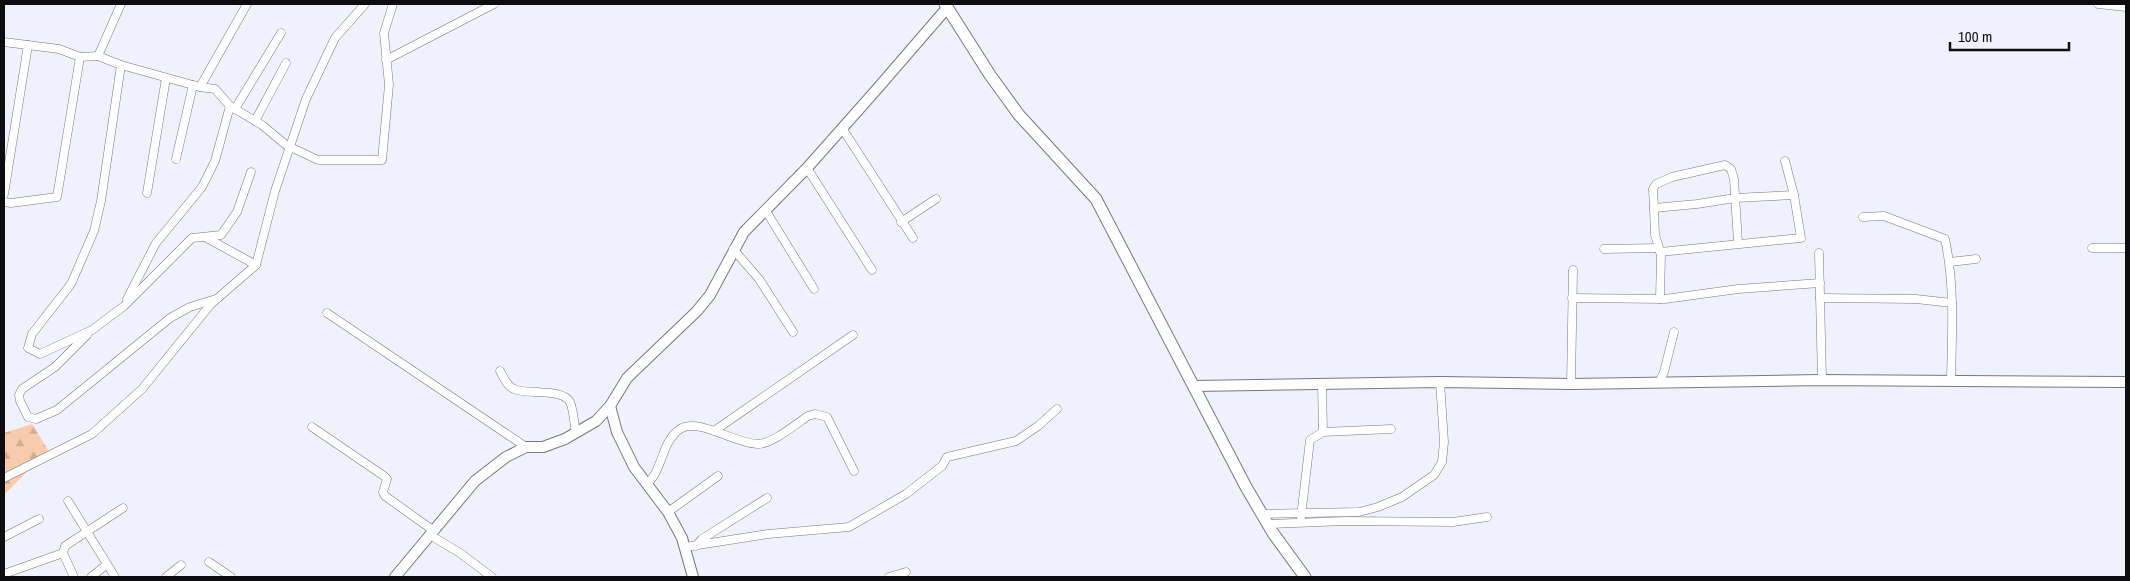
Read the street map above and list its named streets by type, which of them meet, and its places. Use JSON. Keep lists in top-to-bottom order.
{
  "scale_bar": "100 m"
}
